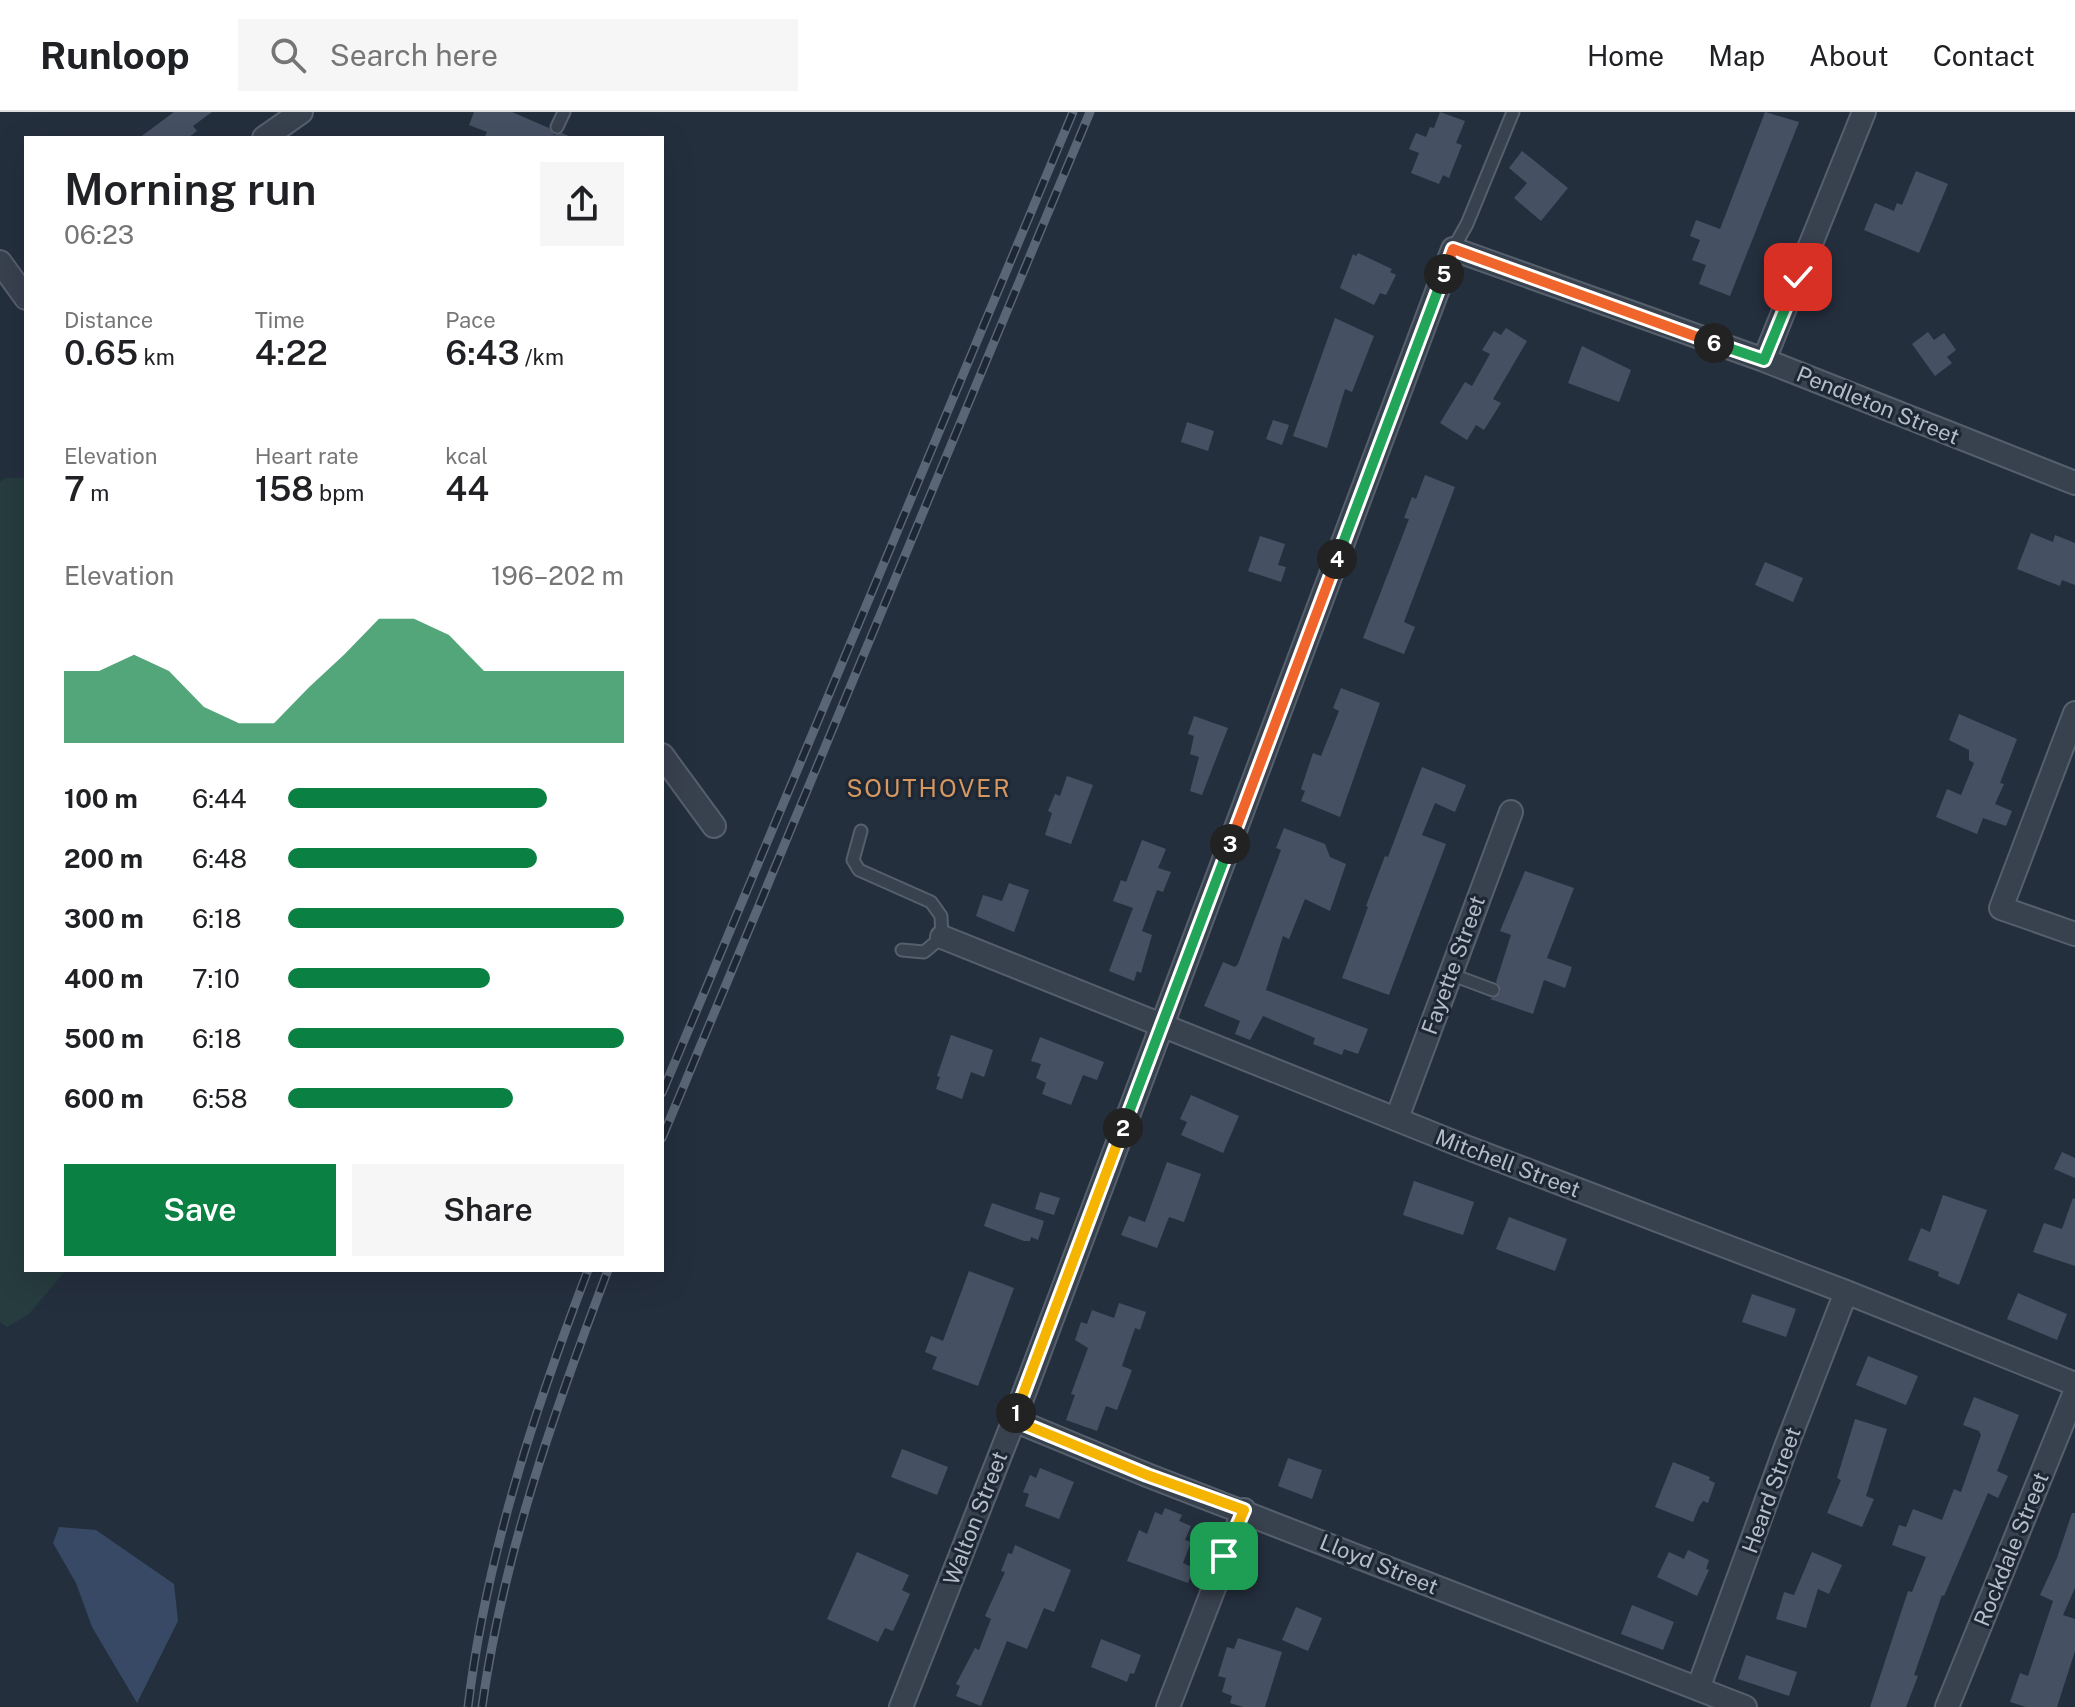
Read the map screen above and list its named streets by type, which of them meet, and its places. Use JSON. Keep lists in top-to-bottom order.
{
  "streets": {
    "street": [
      "Pendleton Street",
      "Fayette Street",
      "Mitchell Street",
      "Heard Street",
      "Walton Street",
      "Rockdale Street",
      "Lloyd Street"
    ]
  },
  "crossings": [
    ["Pendleton Street", "Walton Street"],
    ["Fayette Street", "Mitchell Street"],
    ["Mitchell Street", "Heard Street"],
    ["Mitchell Street", "Walton Street"],
    ["Heard Street", "Lloyd Street"],
    ["Walton Street", "Lloyd Street"]
  ],
  "districts": ["SOUTHOVER"],
  "page": {
    "header": "Runloop",
    "search": "Search here",
    "nav": [
      "Home",
      "Map",
      "About",
      "Contact"
    ],
    "heading": ["Morning run", "06:23"],
    "pins": [
      "5",
      "6",
      "4",
      "3",
      "2",
      "1"
    ],
    "stats": [
      ["Distance", "0.65 km"],
      ["Time", "4:22"],
      ["Pace", "6:43 /km"],
      ["Elevation", "7 m"],
      ["Heart rate", "158 bpm"],
      ["kcal", "44"]
    ],
    "chart": ["Elevation", "196–202 m"],
    "list": [
      {
        "name": "100 m",
        "note": "6:44"
      },
      {
        "name": "200 m",
        "note": "6:48"
      },
      {
        "name": "300 m",
        "note": "6:18"
      },
      {
        "name": "400 m",
        "note": "7:10"
      },
      {
        "name": "500 m",
        "note": "6:18"
      },
      {
        "name": "600 m",
        "note": "6:58"
      }
    ],
    "buttons": ["Save", "Share"]
  }
}
